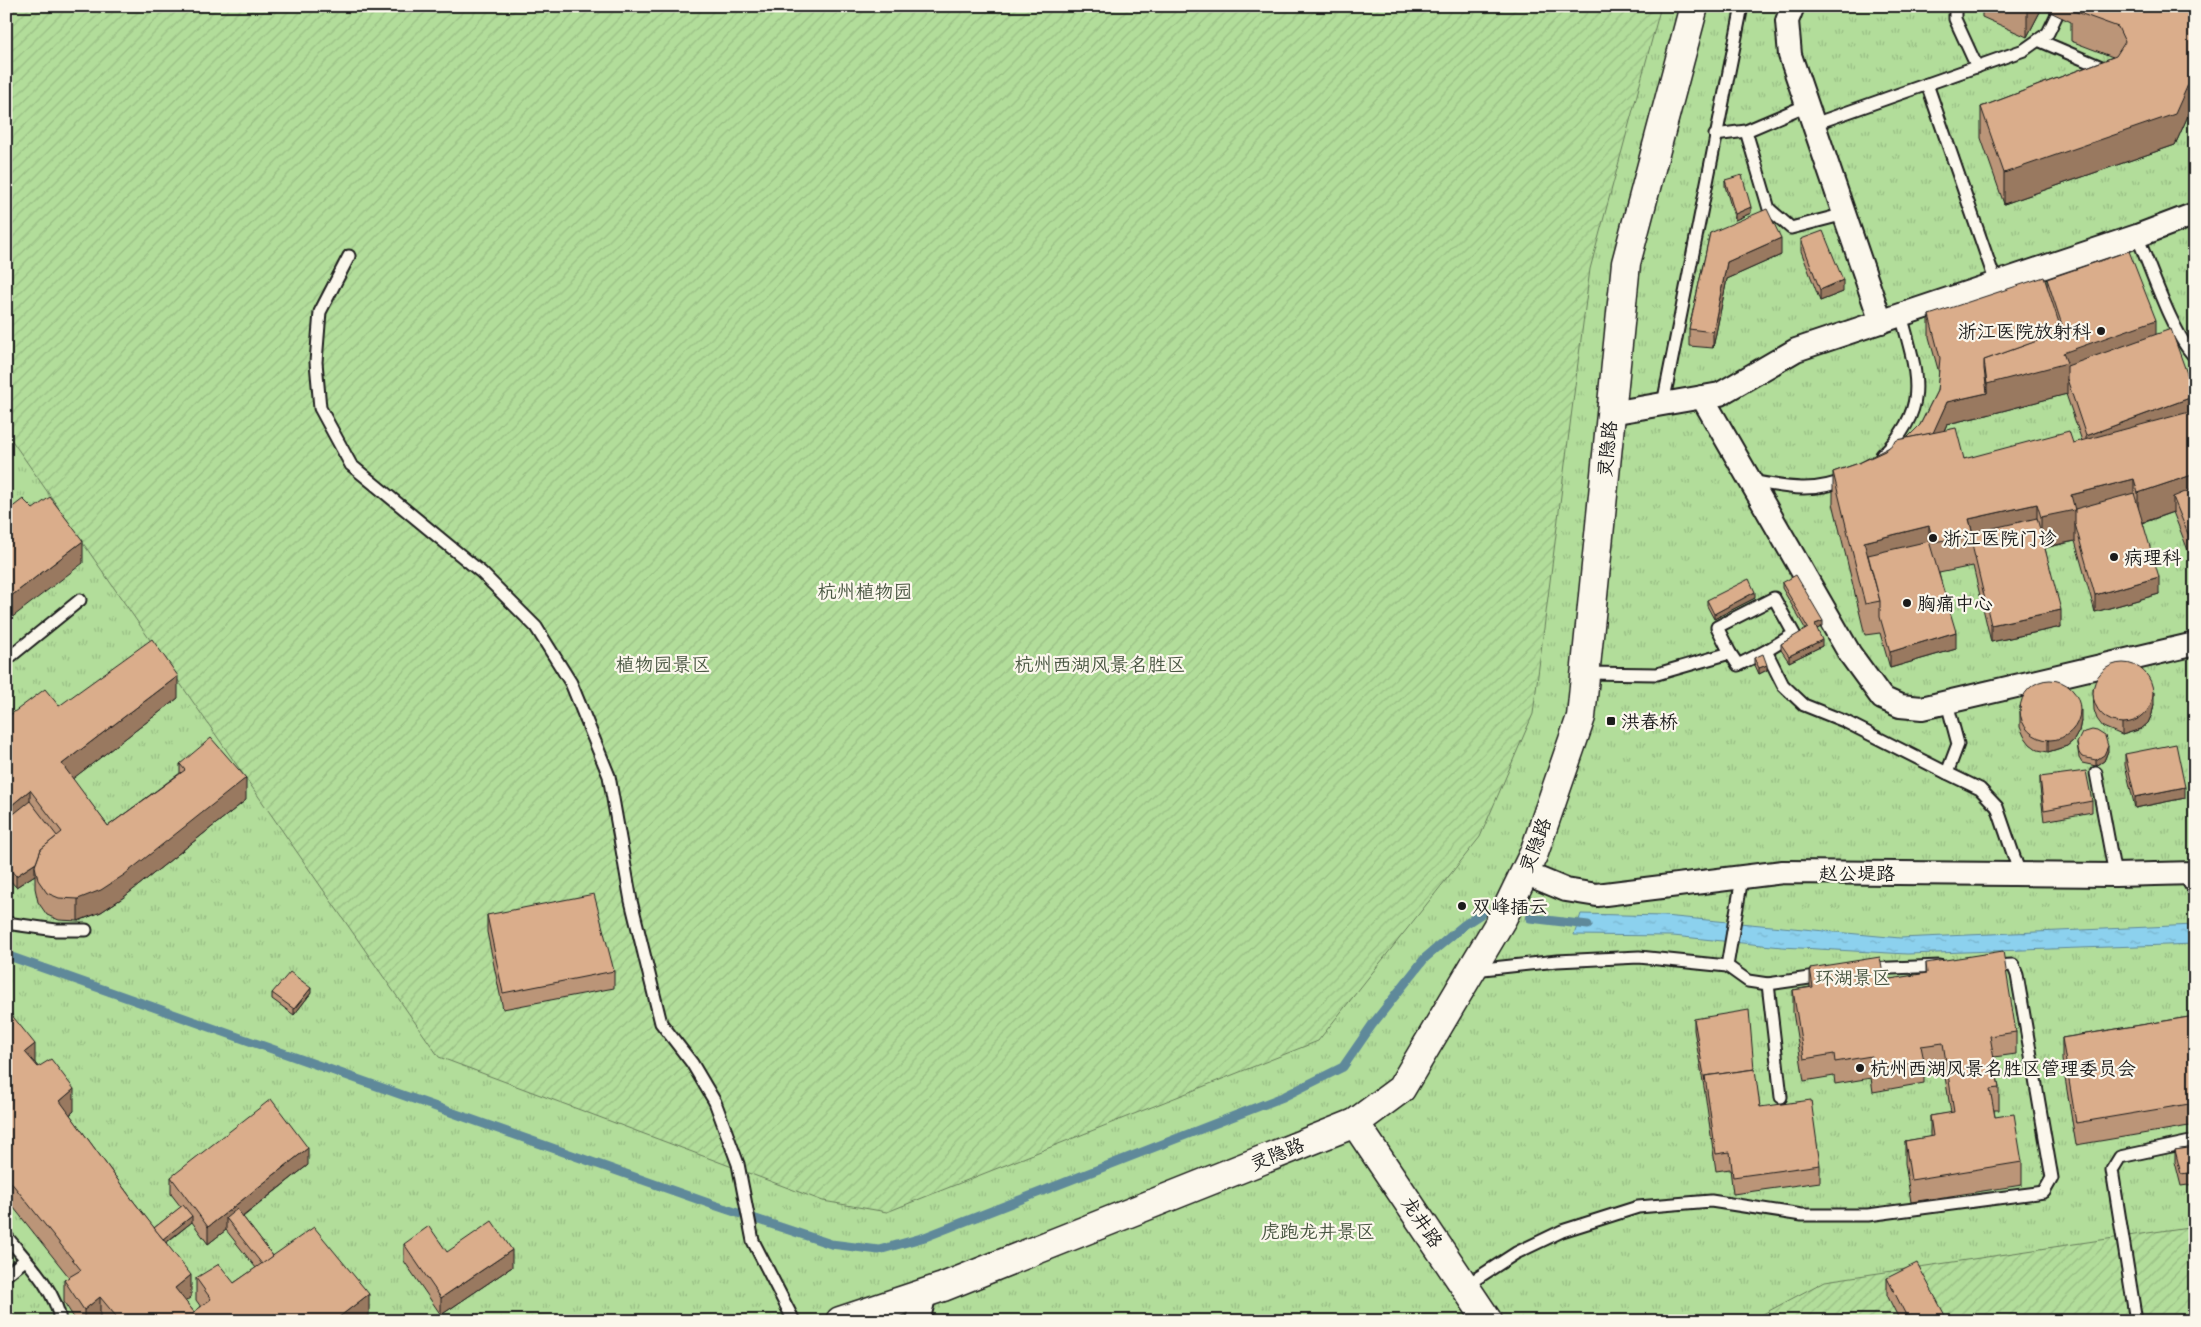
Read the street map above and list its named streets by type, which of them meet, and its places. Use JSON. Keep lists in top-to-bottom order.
{
  "streets": {
    "main road": ["灵隐路", "龙井路"],
    "street": ["赵公堤路"]
  },
  "crossings": [
    ["灵隐路", "赵公堤路"],
    ["灵隐路", "龙井路"]
  ],
  "parks": [
    "杭州植物园",
    "植物园景区",
    "杭州西湖风景名胜区",
    "环湖景区",
    "虎跑龙井景区"
  ],
  "places": {
    "other": [
      "浙江医院放射科",
      "浙江医院门诊",
      "病理科",
      "胸痛中心",
      "双峰插云",
      "杭州西湖风景名胜区管理委员会"
    ],
    "transit": ["洪春桥"]
  }
}
